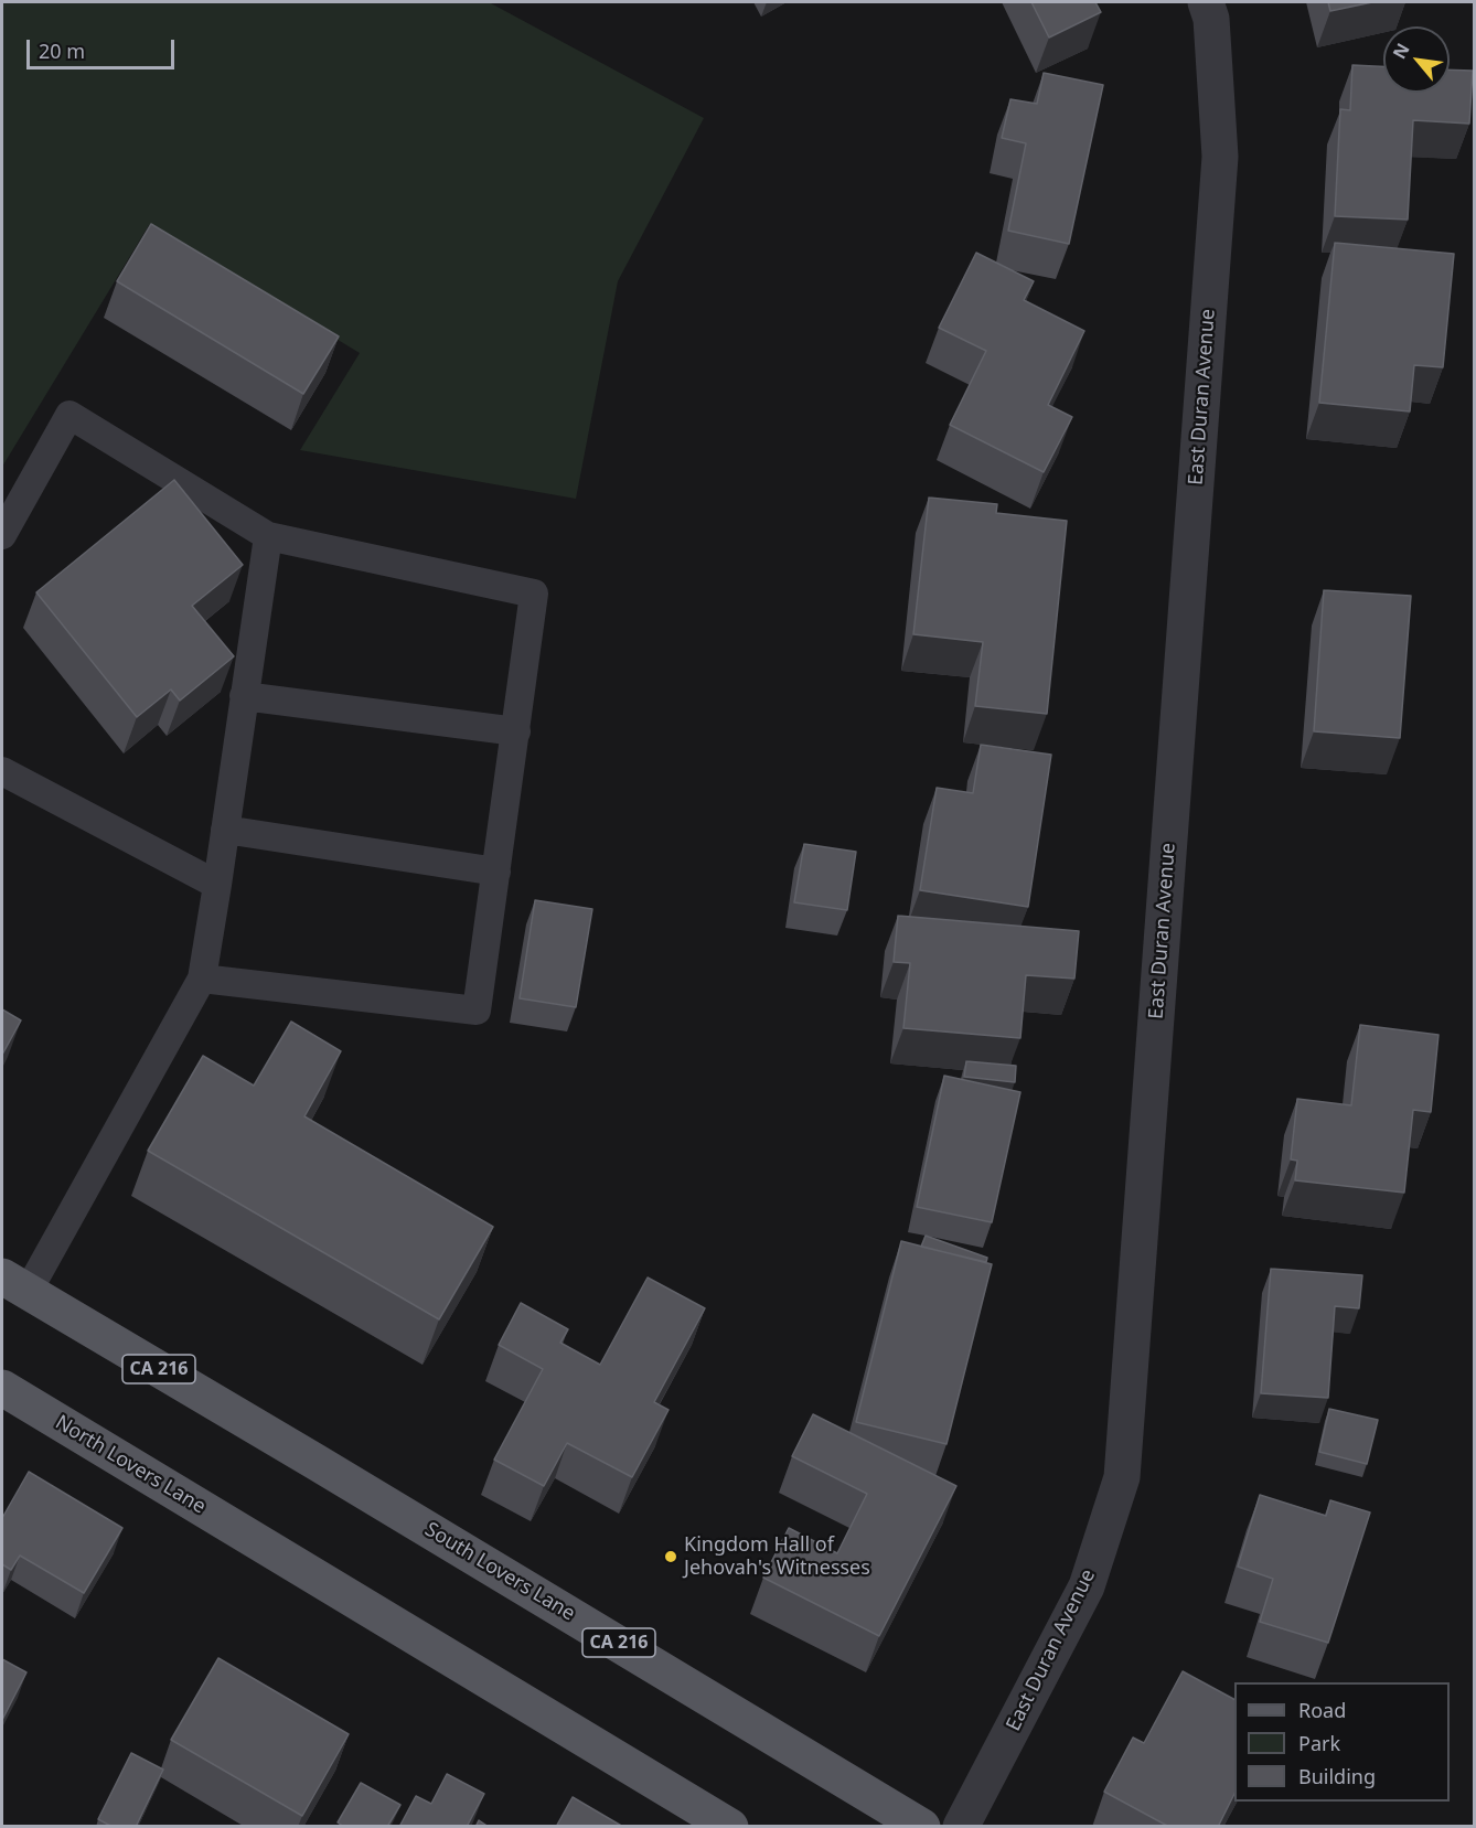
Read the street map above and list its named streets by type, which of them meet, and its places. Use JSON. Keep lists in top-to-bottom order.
{
  "streets": {
    "main road": ["CA 216", "North Lovers Lane", "South Lovers Lane"],
    "street": ["East Duran Avenue"]
  },
  "places": ["Kingdom Hall of Jehovah's Witnesses"],
  "legend": ["Road", "Park", "Building"],
  "scale_bar": "20 m",
  "north": "top left"
}
